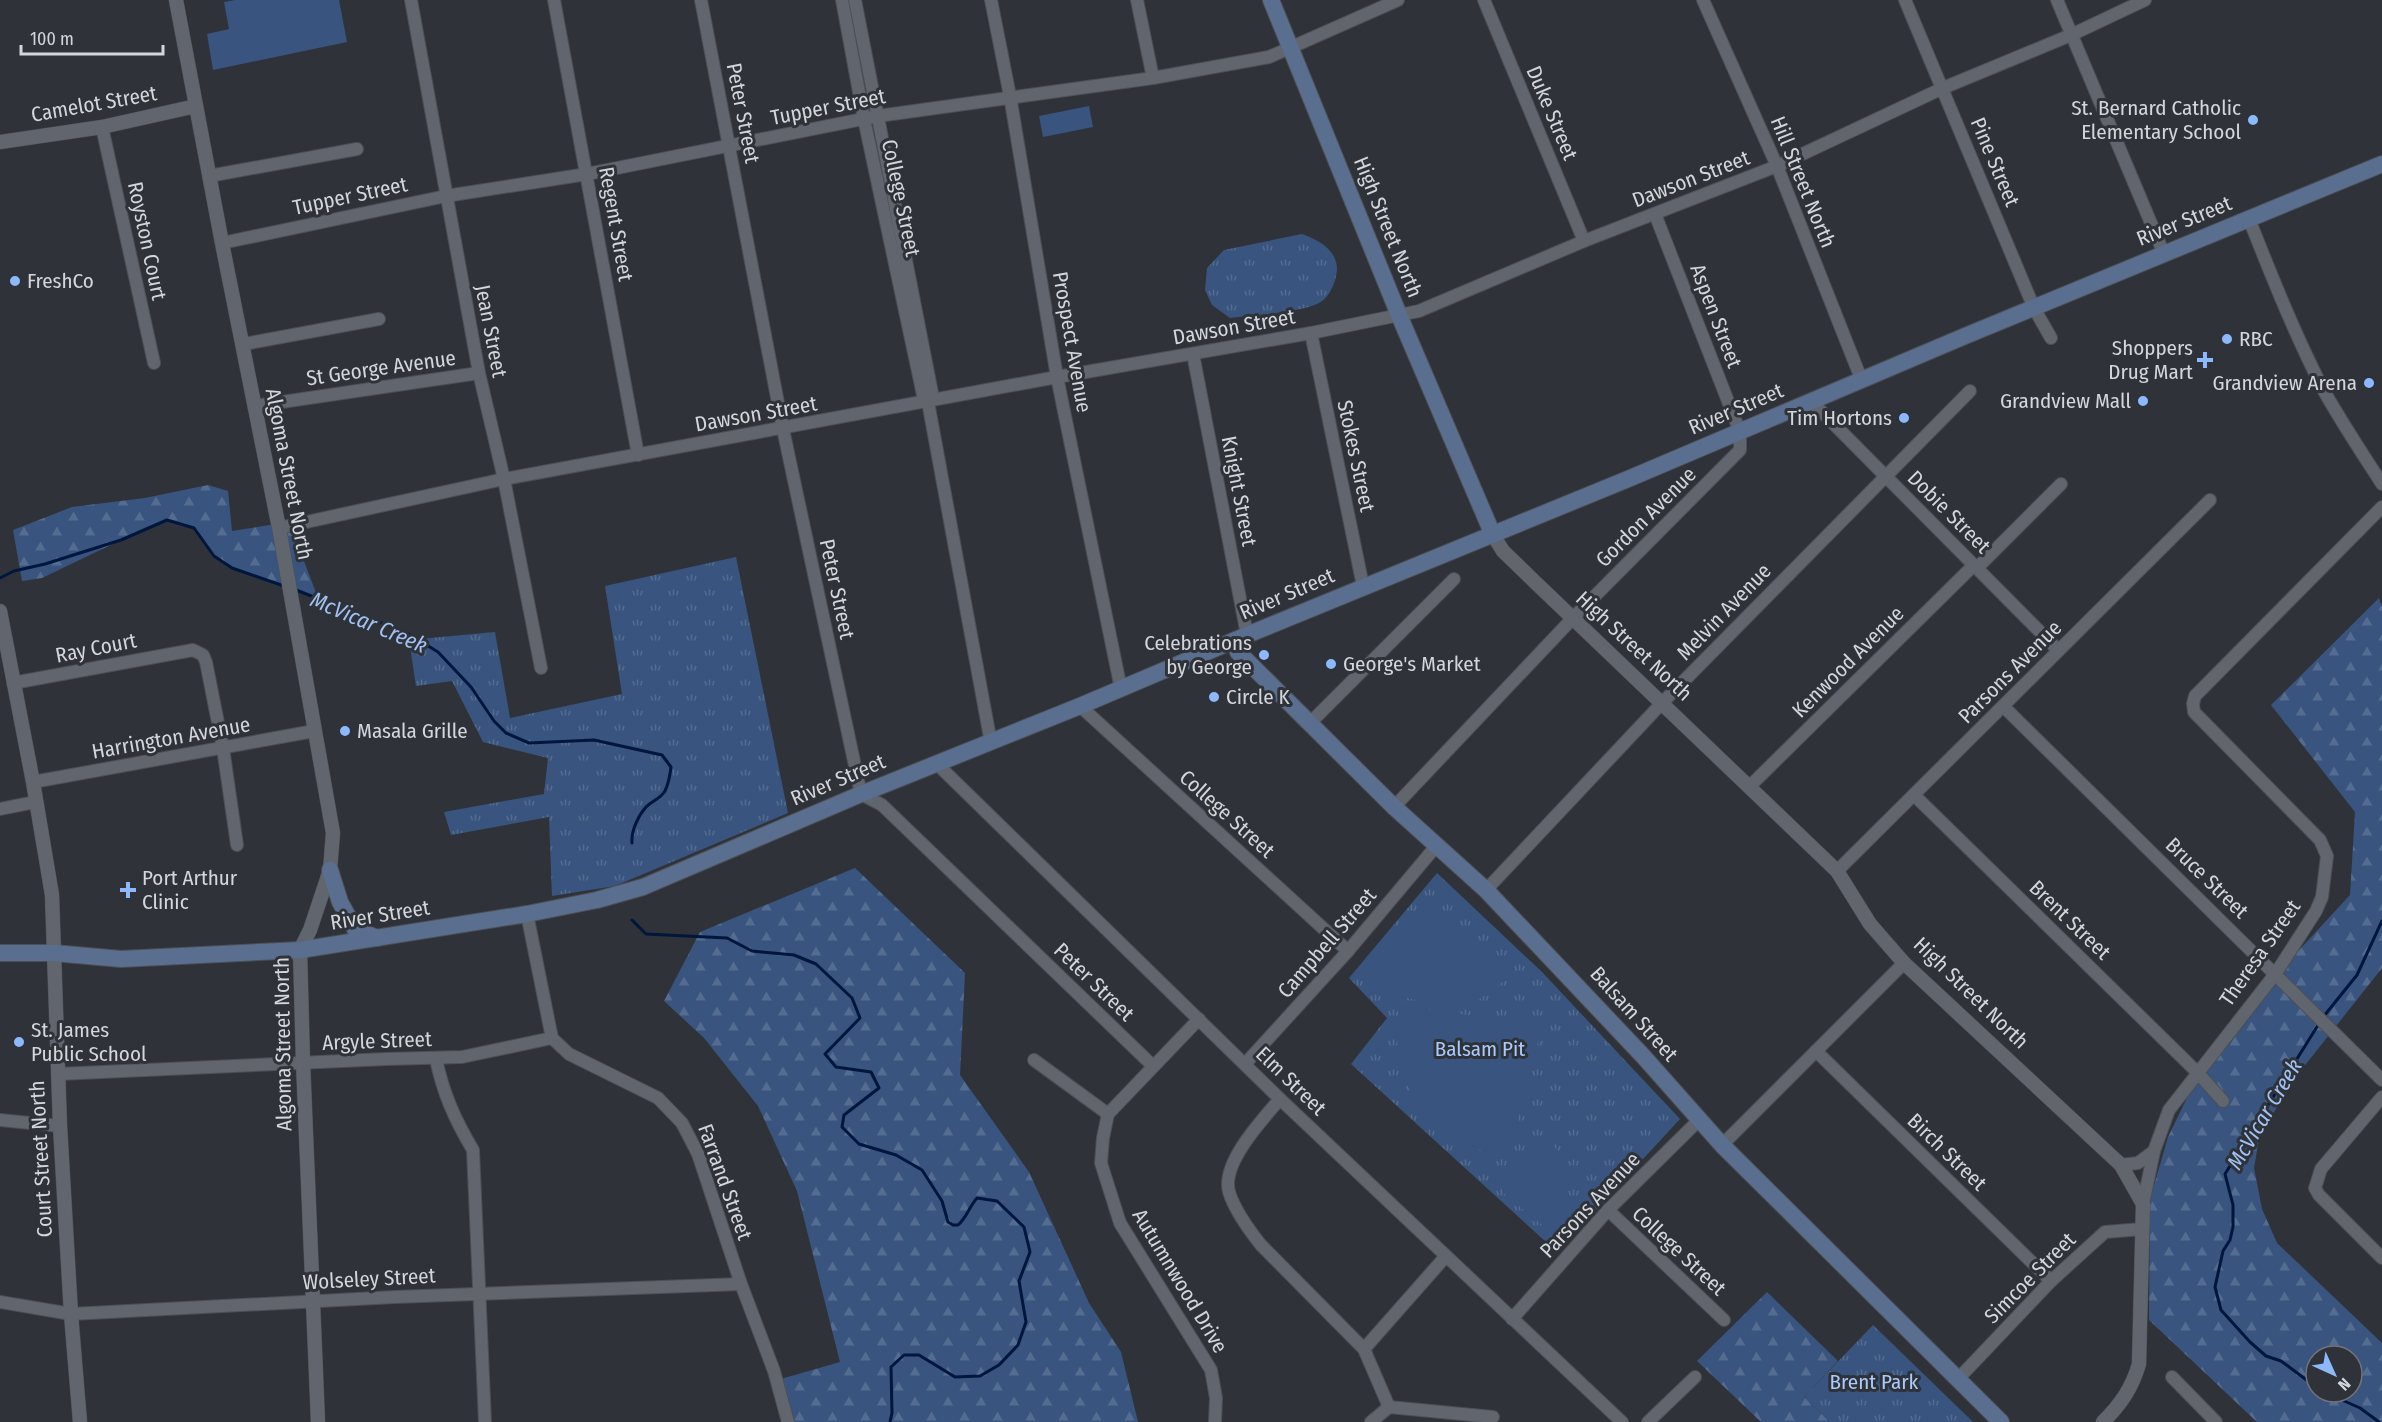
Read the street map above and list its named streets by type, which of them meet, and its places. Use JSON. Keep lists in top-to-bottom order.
{
  "streets": {
    "main road": ["River Street", "High Street North", "Balsam Street"],
    "street": [
      "Camelot Street",
      "Tupper Street",
      "Peter Street",
      "Duke Street",
      "Pine Street",
      "Dawson Street",
      "Hill Street North",
      "College Street",
      "Regent Street",
      "Royston Court",
      "Aspen Street",
      "Jean Street",
      "Prospect Avenue",
      "St George Avenue",
      "Stokes Street",
      "Algoma Street North",
      "Knight Street",
      "Dobie Street",
      "Gordon Avenue",
      "Melvin Avenue",
      "Ray Court",
      "Kenwood Avenue",
      "Parsons Avenue",
      "Harrington Avenue",
      "Bruce Street",
      "Brent Street",
      "Campbell Street",
      "Theresa Street",
      "Argyle Street",
      "Elm Street",
      "Birch Street",
      "Court Street North",
      "Farrand Street",
      "Simcoe Street",
      "Wolseley Street",
      "Autumnwood Drive"
    ]
  },
  "crossings": [
    ["Camelot Street", "Royston Court"],
    ["Camelot Street", "Algoma Street North"],
    ["Tupper Street", "Peter Street"],
    ["Tupper Street", "College Street"],
    ["Tupper Street", "Regent Street"],
    ["Tupper Street", "High Street North"],
    ["Tupper Street", "Jean Street"],
    ["Tupper Street", "Prospect Avenue"],
    ["Tupper Street", "Algoma Street North"],
    ["Peter Street", "Dawson Street"],
    ["Peter Street", "River Street"],
    ["Duke Street", "Dawson Street"],
    ["Pine Street", "Dawson Street"],
    ["Pine Street", "River Street"],
    ["Dawson Street", "Hill Street North"],
    ["Dawson Street", "College Street"],
    ["Dawson Street", "Regent Street"],
    ["Dawson Street", "High Street North"],
    ["Dawson Street", "Aspen Street"],
    ["Dawson Street", "Jean Street"],
    ["Dawson Street", "Prospect Avenue"],
    ["Dawson Street", "Stokes Street"],
    ["Dawson Street", "Algoma Street North"],
    ["Dawson Street", "Knight Street"],
    ["Hill Street North", "River Street"],
    ["College Street", "River Street"],
    ["College Street", "Parsons Avenue"],
    ["College Street", "Campbell Street"],
    ["River Street", "High Street North"],
    ["River Street", "Aspen Street"],
    ["River Street", "Prospect Avenue"],
    ["River Street", "Stokes Street"],
    ["River Street", "Algoma Street North"],
    ["River Street", "Knight Street"],
    ["River Street", "Dobie Street"],
    ["River Street", "Gordon Avenue"],
    ["River Street", "Balsam Street"],
    ["River Street", "Elm Street"],
    ["River Street", "Court Street North"],
    ["High Street North", "Gordon Avenue"],
    ["High Street North", "Melvin Avenue"],
    ["High Street North", "Kenwood Avenue"],
    ["High Street North", "Parsons Avenue"],
    ["High Street North", "Theresa Street"],
    ["Aspen Street", "Gordon Avenue"],
    ["Jean Street", "St George Avenue"],
    ["St George Avenue", "Algoma Street North"],
    ["Algoma Street North", "Harrington Avenue"],
    ["Algoma Street North", "Argyle Street"],
    ["Algoma Street North", "Wolseley Street"],
    ["Knight Street", "Balsam Street"],
    ["Dobie Street", "Melvin Avenue"],
    ["Dobie Street", "Kenwood Avenue"],
    ["Dobie Street", "Parsons Avenue"],
    ["Gordon Avenue", "Balsam Street"],
    ["Melvin Avenue", "Balsam Street"],
    ["Ray Court", "Harrington Avenue"],
    ["Ray Court", "Court Street North"],
    ["Parsons Avenue", "Bruce Street"],
    ["Parsons Avenue", "Brent Street"],
    ["Parsons Avenue", "Balsam Street"],
    ["Parsons Avenue", "Elm Street"],
    ["Harrington Avenue", "Court Street North"],
    ["Bruce Street", "Theresa Street"],
    ["Brent Street", "Theresa Street"],
    ["Campbell Street", "Balsam Street"],
    ["Campbell Street", "Elm Street"],
    ["Theresa Street", "Simcoe Street"],
    ["Balsam Street", "Simcoe Street"],
    ["Argyle Street", "Court Street North"],
    ["Argyle Street", "Farrand Street"],
    ["Birch Street", "Simcoe Street"],
    ["Court Street North", "Wolseley Street"],
    ["Farrand Street", "Wolseley Street"]
  ],
  "water": ["McVicar Creek"],
  "parks": ["Balsam Pit", "Brent Park"],
  "places": {
    "other": [
      "St. Bernard Catholic Elementary School",
      "FreshCo",
      "RBC",
      "Grandview Arena",
      "Grandview Mall",
      "Tim Hortons",
      "Celebrations by George",
      "George's Market",
      "Circle K",
      "Masala Grille",
      "St. James Public School"
    ],
    "health": ["Shoppers Drug Mart", "Port Arthur Clinic"]
  },
  "scale_bar": "100 m",
  "north": "bottom right"
}
